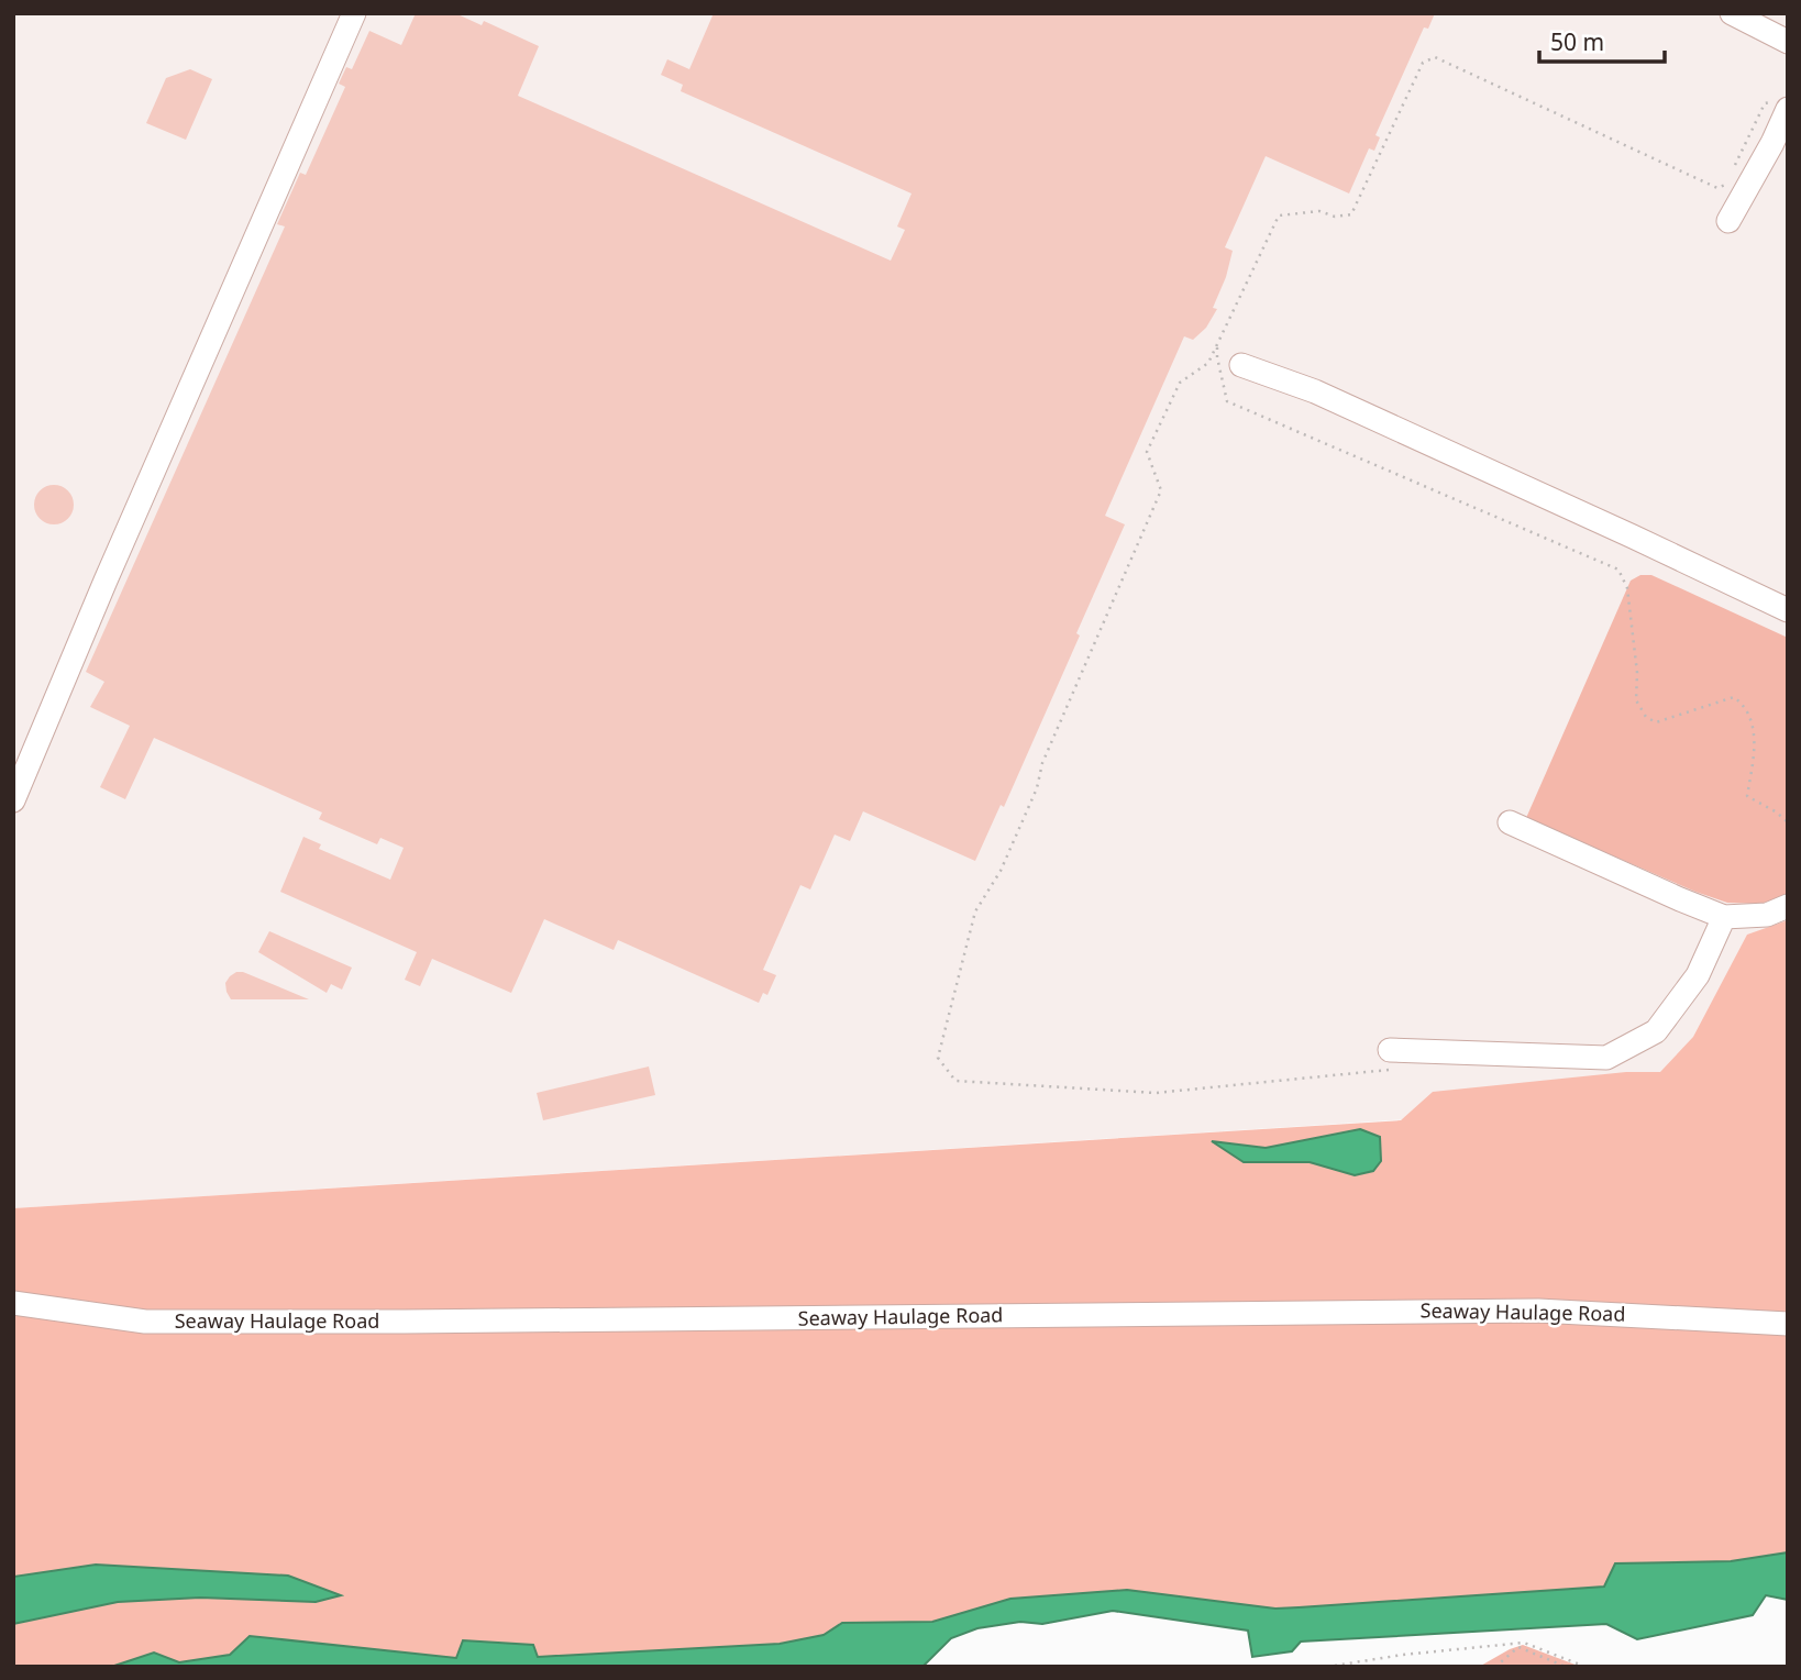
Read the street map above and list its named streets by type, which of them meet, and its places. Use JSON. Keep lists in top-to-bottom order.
{
  "streets": {
    "street": ["Seaway Haulage Road"]
  },
  "scale_bar": "50 m"
}
